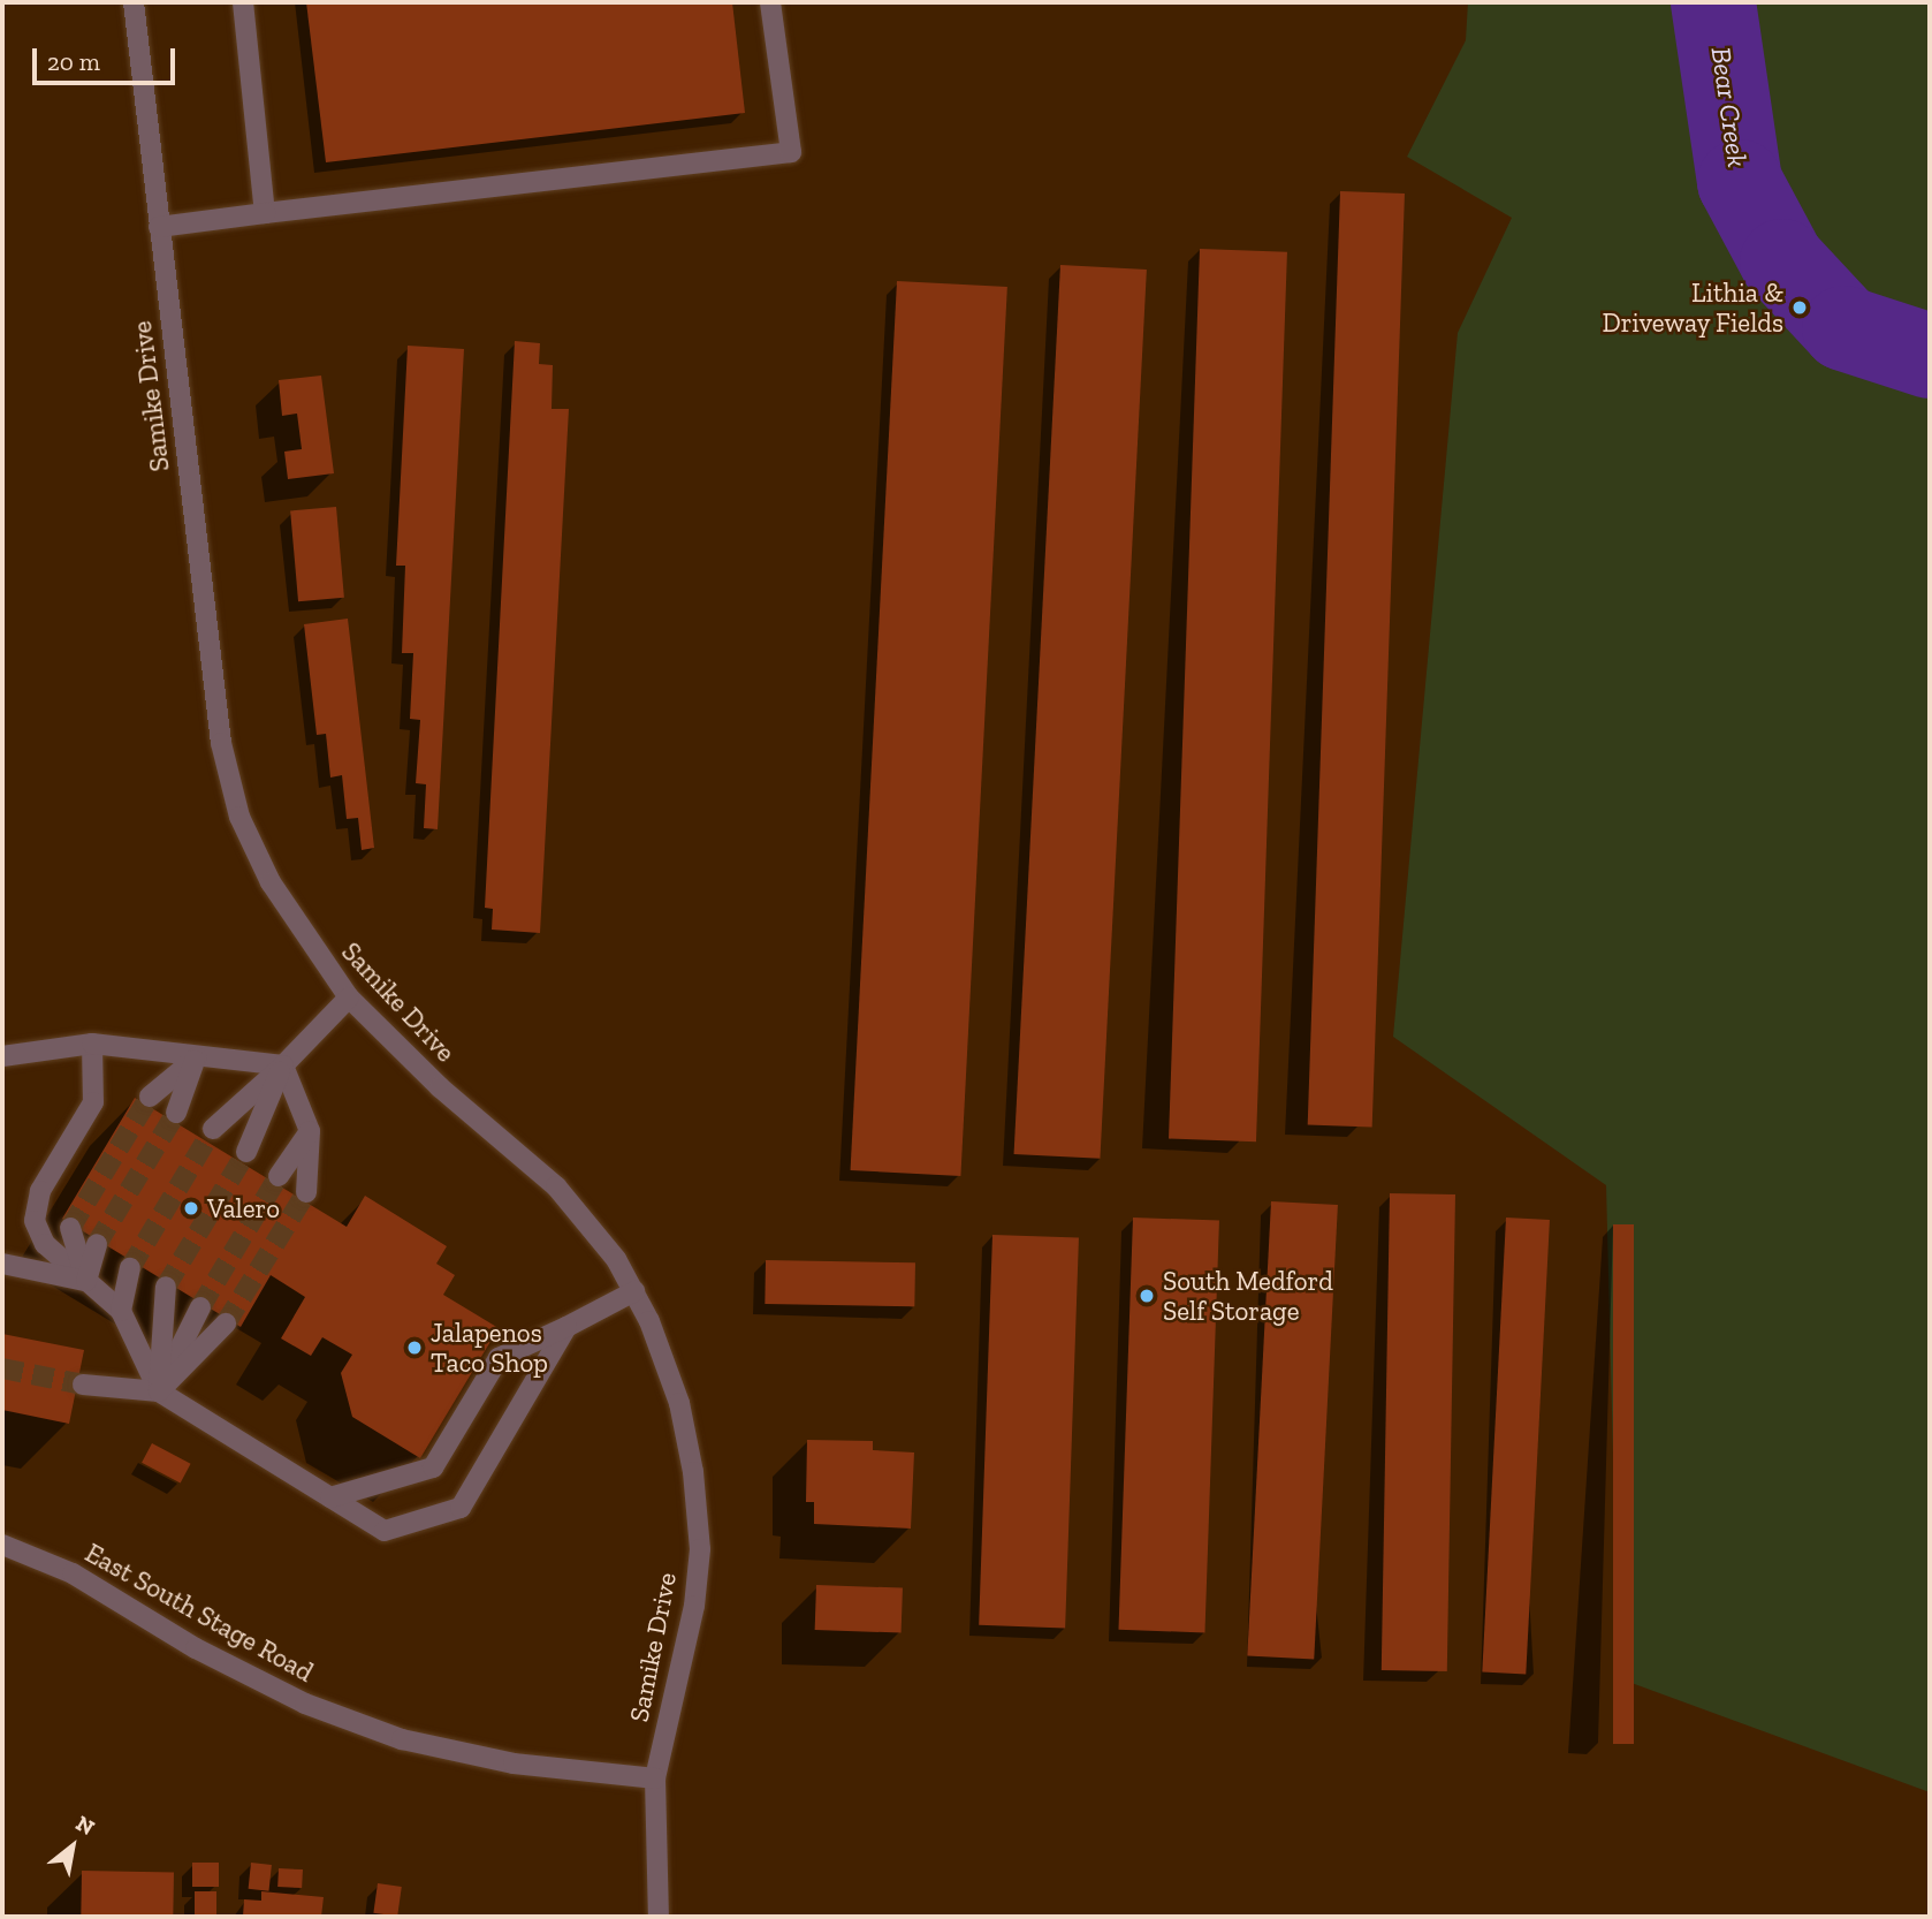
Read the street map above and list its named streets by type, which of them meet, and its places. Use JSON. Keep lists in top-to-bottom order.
{
  "streets": {
    "street": ["Samike Drive", "East South Stage Road"]
  },
  "crossings": [
    ["Samike Drive", "East South Stage Road"]
  ],
  "water": ["Bear Creek"],
  "places": [
    "Lithia & Driveway Fields",
    "Valero",
    "South Medford Self Storage",
    "Jalapenos Taco Shop"
  ],
  "scale_bar": "20 m",
  "north": "top right"
}
